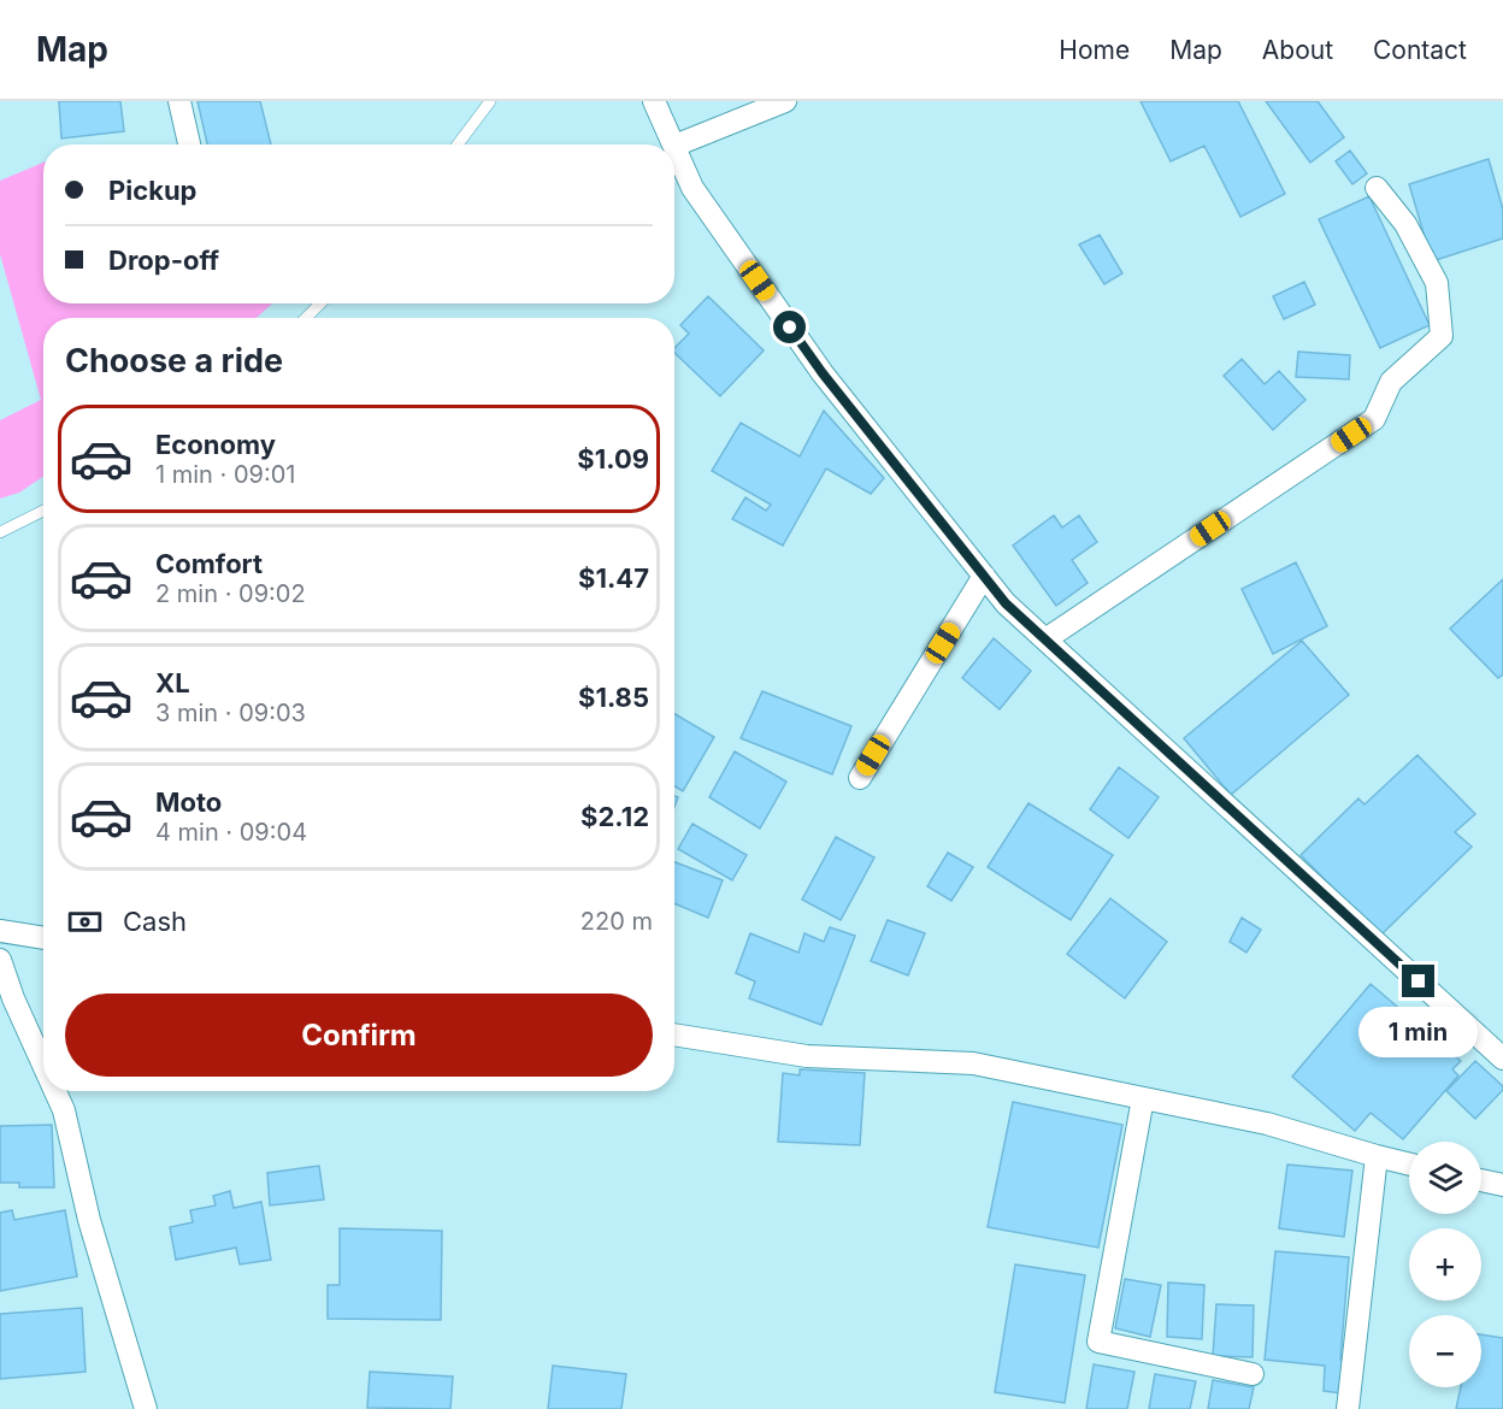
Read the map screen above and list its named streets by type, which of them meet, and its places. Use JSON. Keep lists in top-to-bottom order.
{
  "page": {
    "header": "Map",
    "nav": [
      "Home",
      "Map",
      "About",
      "Contact"
    ],
    "banner": ["Pickup", "Drop-off"],
    "heading": "Choose a ride",
    "list": [
      {
        "name": "Economy",
        "note": "1 min · 09:01",
        "value": "$1.09"
      },
      {
        "name": "Comfort",
        "note": "2 min · 09:02",
        "value": "$1.47"
      },
      {
        "name": "XL",
        "note": "3 min · 09:03",
        "value": "$1.85"
      },
      {
        "name": "Moto",
        "note": "4 min · 09:04",
        "value": "$2.12"
      }
    ],
    "pay": ["Cash", "220 m"],
    "buttons": "Confirm",
    "bubble": "1 min",
    "map_buttons": ["+", "−"]
  }
}
